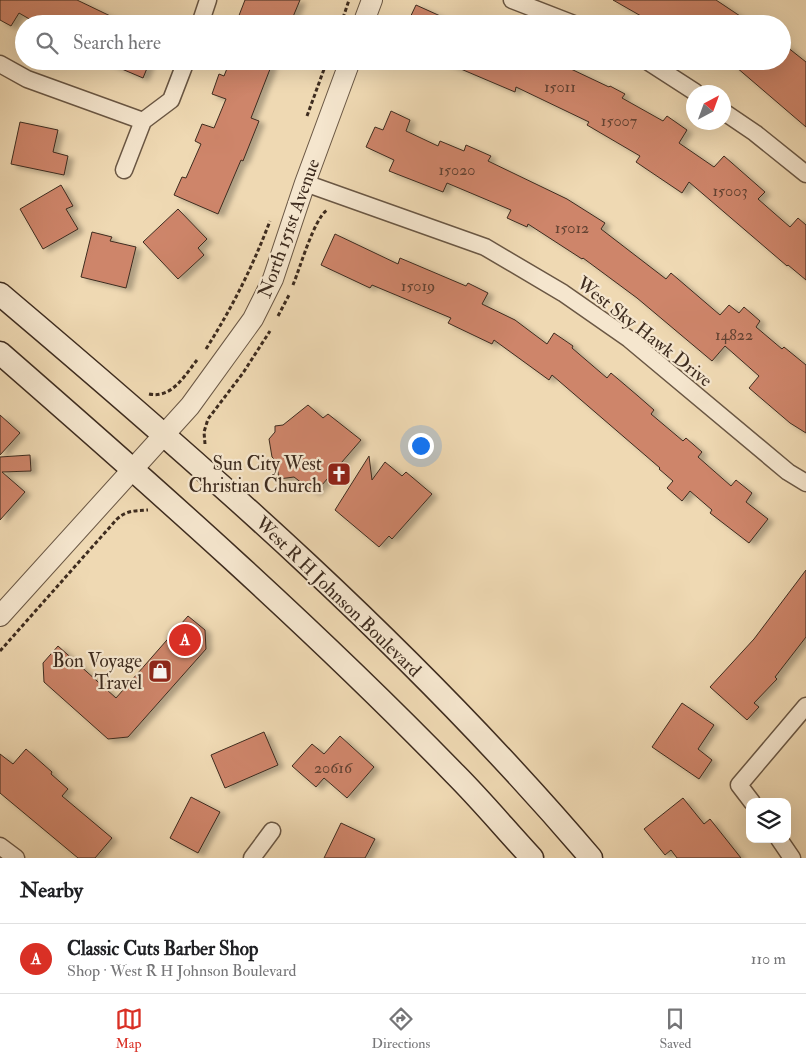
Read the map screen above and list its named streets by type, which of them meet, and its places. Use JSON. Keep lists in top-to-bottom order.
{
  "streets": {
    "main road": ["West R H Johnson Boulevard"],
    "street": ["North 151st Avenue", "West Sky Hawk Drive"]
  },
  "crossings": [
    ["North 151st Avenue", "West Sky Hawk Drive"],
    ["North 151st Avenue", "West R H Johnson Boulevard"]
  ],
  "places": {
    "church": ["Sun City West Christian Church"],
    "shop": ["Bon Voyage Travel"]
  },
  "house_numbers": [
    "15011",
    "15007",
    "15020",
    "15003",
    "15012",
    "15019",
    "14822",
    "20616"
  ],
  "north": "top right",
  "page": {
    "search": "Search here",
    "pins": "A",
    "heading": "Nearby",
    "list": [
      {
        "mark": "A",
        "name": "Classic Cuts Barber Shop",
        "note": "Shop · West R H Johnson Boulevard",
        "value": "110 m"
      }
    ],
    "nav": ["Map", "Directions", "Saved"]
  }
}
